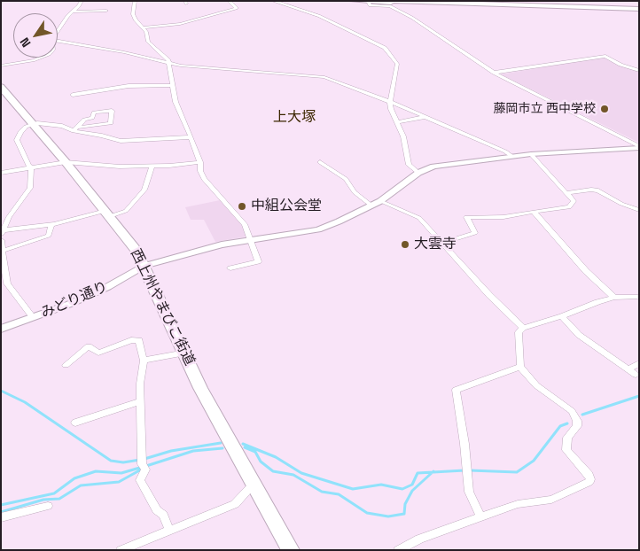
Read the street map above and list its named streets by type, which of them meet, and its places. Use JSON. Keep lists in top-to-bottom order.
{
  "streets": {
    "highway": ["西上州やまびこ街道"],
    "street": ["みどり通り"]
  },
  "crossings": [
    ["みどり通り", "西上州やまびこ街道"]
  ],
  "districts": ["上大塚"],
  "places": ["藤岡市立 西中学校", "中組公会堂", "大雲寺"],
  "north": "bottom left"
}
